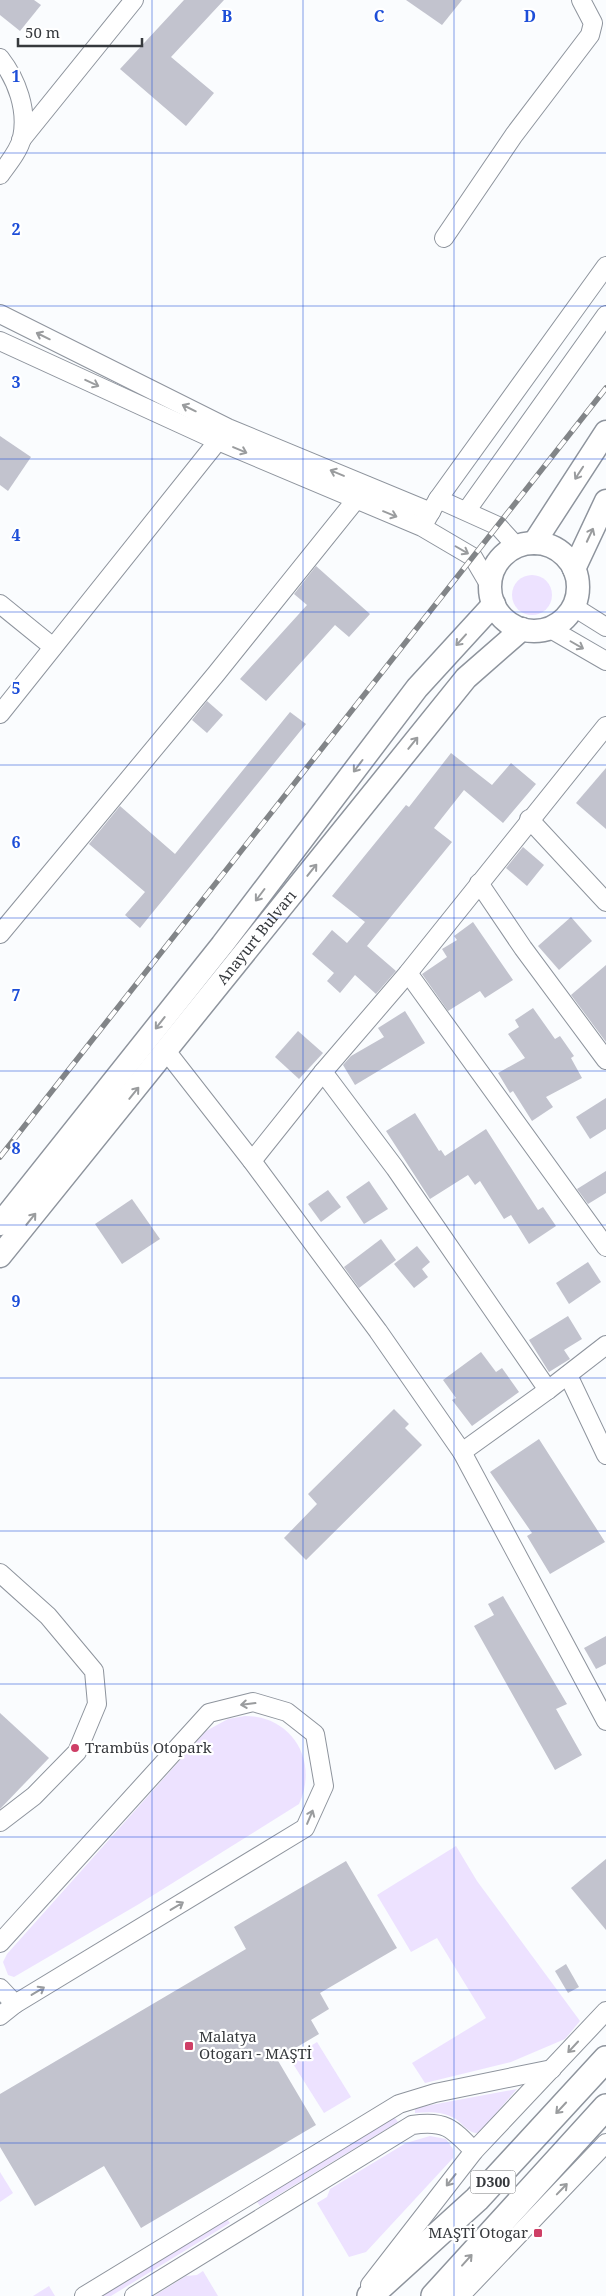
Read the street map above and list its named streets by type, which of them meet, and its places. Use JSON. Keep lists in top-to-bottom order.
{
  "streets": {
    "highway": ["D300"],
    "main road": ["Anayurt Bulvarı"]
  },
  "places": {
    "other": ["Trambüs Otopark"],
    "transit": ["Malatya Otogarı - MAŞTİ", "MAŞTİ Otogar"]
  },
  "scale_bar": "50 m",
  "grid": {
    "columns": ["B", "C", "D"],
    "rows": [
      "1",
      "2",
      "3",
      "4",
      "5",
      "6",
      "7",
      "8",
      "9"
    ]
  }
}
